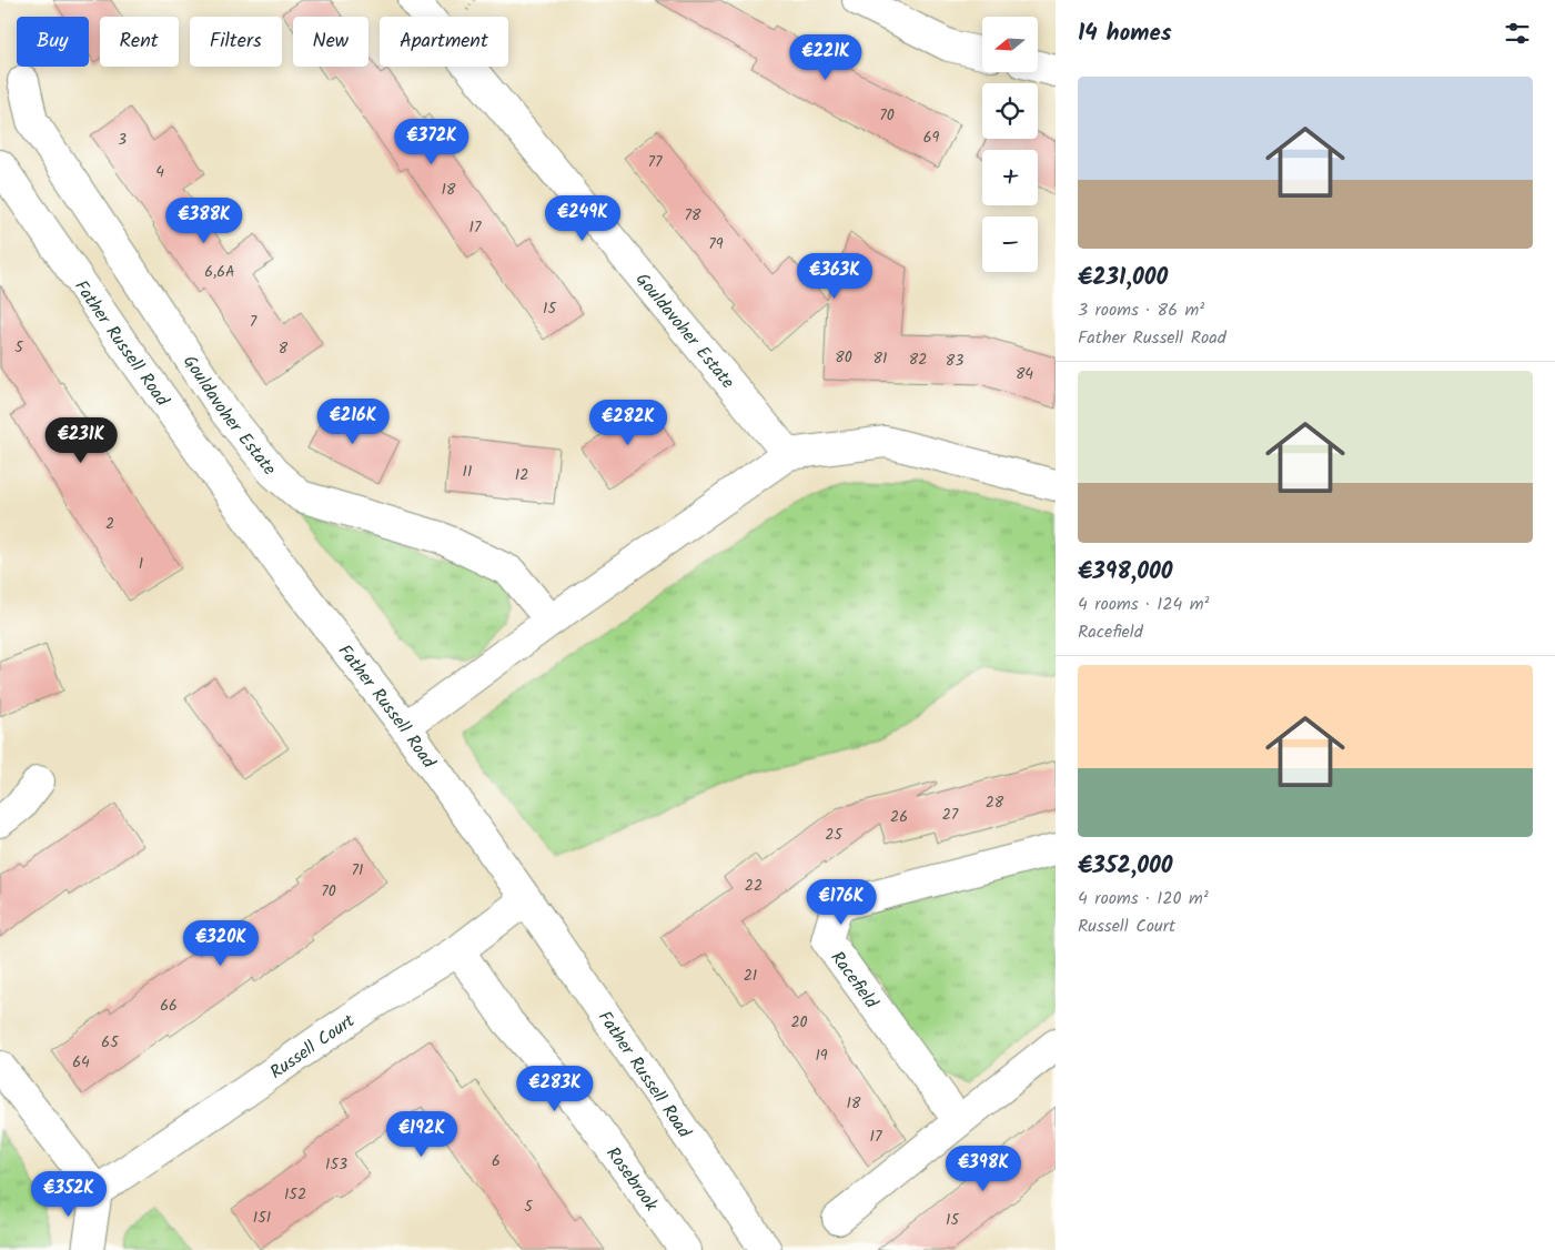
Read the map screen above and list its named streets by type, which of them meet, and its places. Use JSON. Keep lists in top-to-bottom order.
{
  "streets": {
    "street": [
      "Gouldavoher Estate",
      "Father Russell Road",
      "Racefield",
      "Russell Court",
      "Rosebrook"
    ]
  },
  "crossings": [
    ["Father Russell Road", "Russell Court"],
    ["Russell Court", "Rosebrook"]
  ],
  "house_numbers": [
    "70",
    "69",
    "3",
    "77",
    "4",
    "18",
    "78",
    "17",
    "79",
    "6,6A",
    "15",
    "7",
    "5",
    "8",
    "80",
    "81",
    "82",
    "83",
    "84",
    "11",
    "12",
    "2",
    "1",
    "28",
    "27",
    "26",
    "25",
    "71",
    "22",
    "70",
    "21",
    "66",
    "20",
    "65",
    "19",
    "64",
    "18",
    "17",
    "6",
    "153",
    "152",
    "5",
    "151",
    "15"
  ],
  "north": "left",
  "page": {
    "heading": "14 homes",
    "map_buttons": ["+", "−"],
    "chip": [
      "Buy",
      "Rent",
      "Filters",
      "New",
      "Apartment"
    ],
    "price": [
      "€221K",
      "€372K",
      "€249K",
      "€388K",
      "€363K",
      "€216K",
      "€282K",
      "€231K",
      "€176K",
      "€320K",
      "€283K",
      "€192K",
      "€398K",
      "€352K"
    ],
    "list": [
      {
        "name": "€231,000",
        "note": "3 rooms · 86 m² · Father Russell Road"
      },
      {
        "name": "€398,000",
        "note": "4 rooms · 124 m² · Racefield"
      },
      {
        "name": "€352,000",
        "note": "4 rooms · 120 m² · Russell Court"
      }
    ]
  }
}
